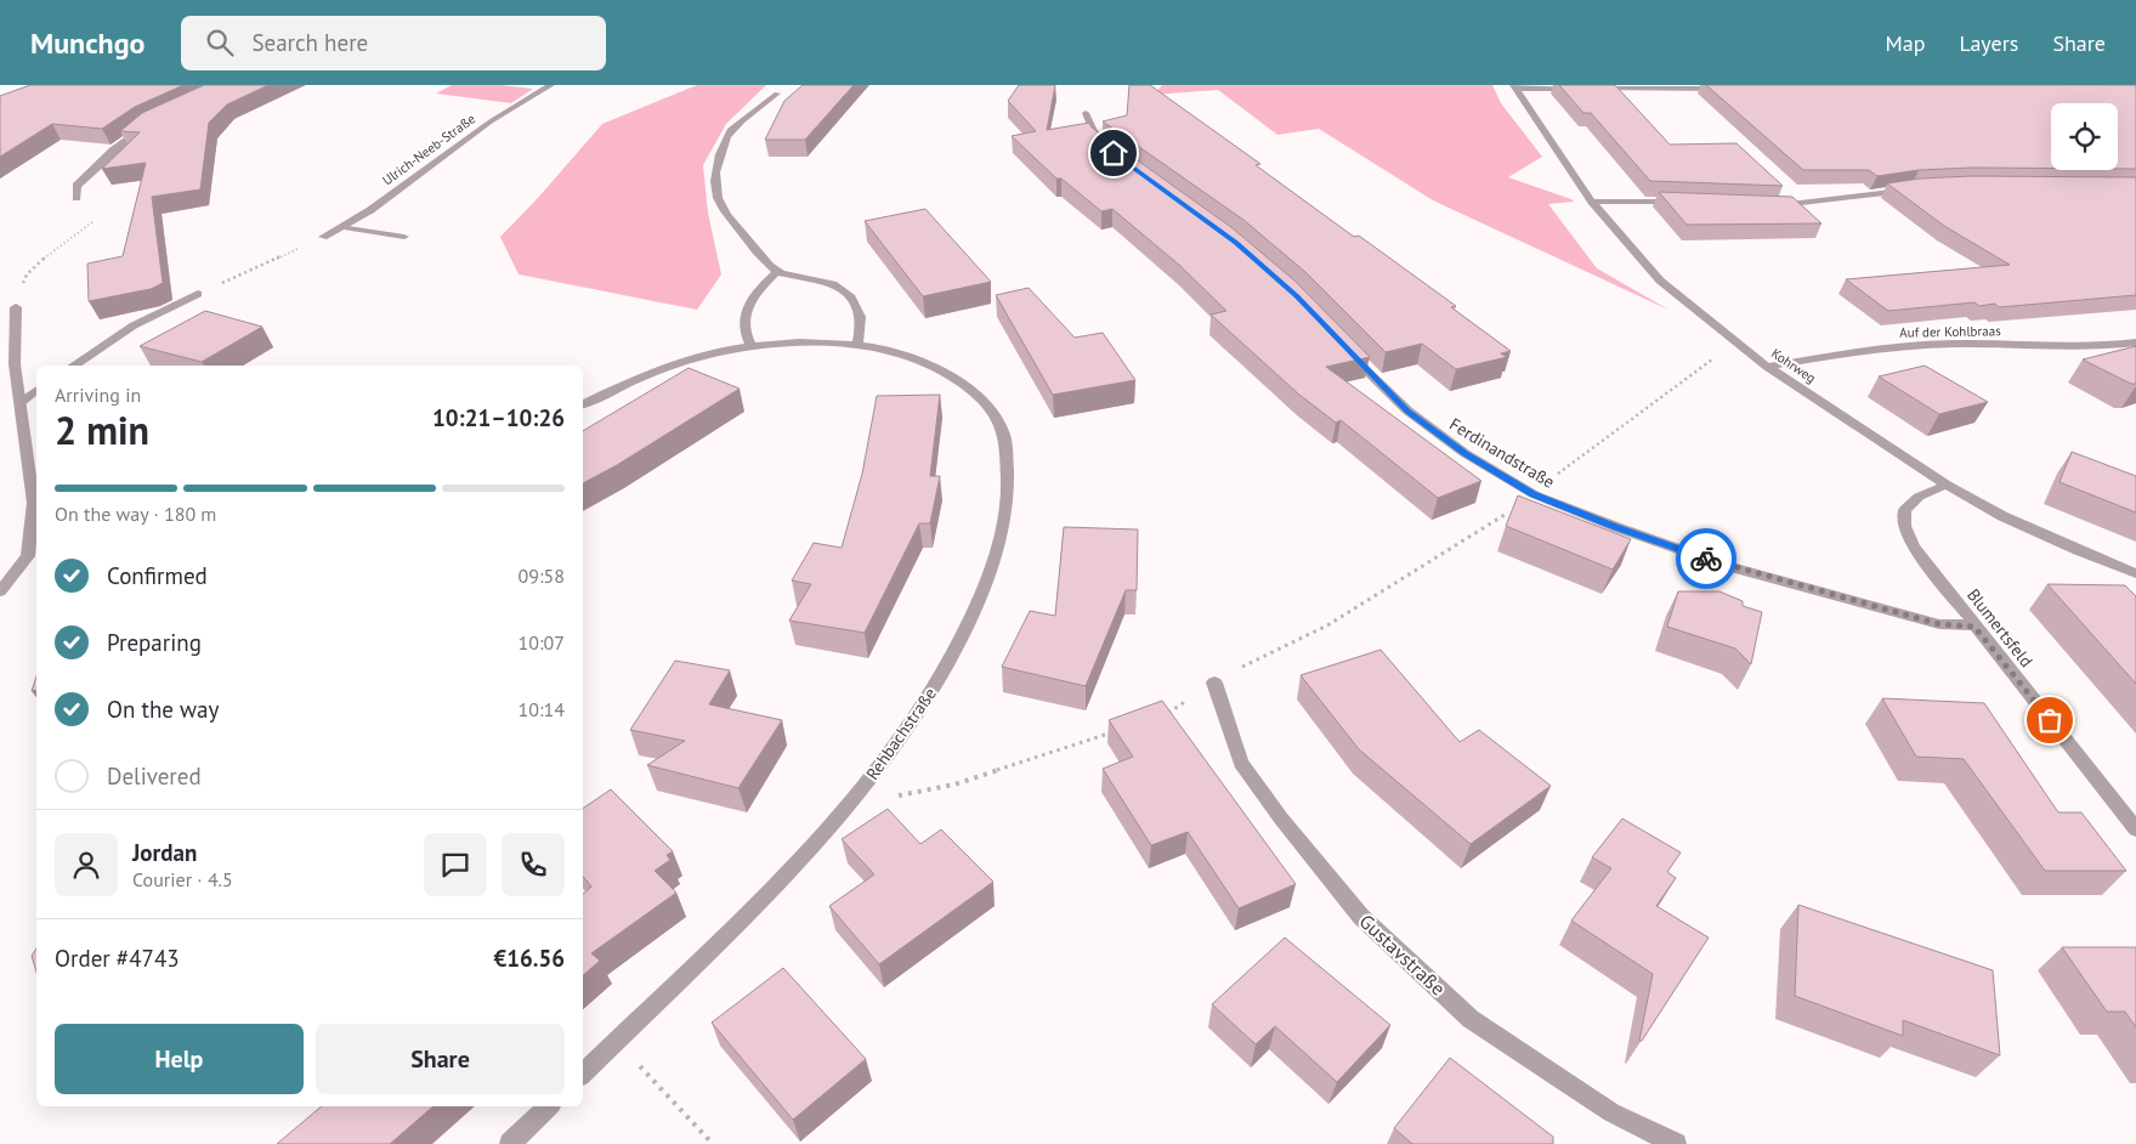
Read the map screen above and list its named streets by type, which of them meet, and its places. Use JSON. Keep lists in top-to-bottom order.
{
  "streets": {
    "street": [
      "Ulrich-Neeb-Straße",
      "Auf der Kohlbraas",
      "Kohrweg",
      "Ferdinandstraße",
      "Blumertsfeld",
      "Rehbachstraße",
      "Gustavstraße"
    ]
  },
  "crossings": [
    ["Auf der Kohlbraas", "Kohrweg"],
    ["Kohrweg", "Blumertsfeld"],
    ["Ferdinandstraße", "Blumertsfeld"]
  ],
  "page": {
    "header": "Munchgo",
    "search": "Search here",
    "nav": ["Map", "Layers", "Share"],
    "heading": ["2 min", "Arriving in", "10:21–10:26"],
    "panel": [
      "Jordan",
      "Courier · 4.5",
      "Order #4743",
      "€16.56"
    ],
    "bar": "On the way · 180 m",
    "list": [
      ["Confirmed", "09:58"],
      ["Preparing", "10:07"],
      ["On the way", "10:14"],
      "Delivered"
    ],
    "buttons": ["Help", "Share"]
  }
}
